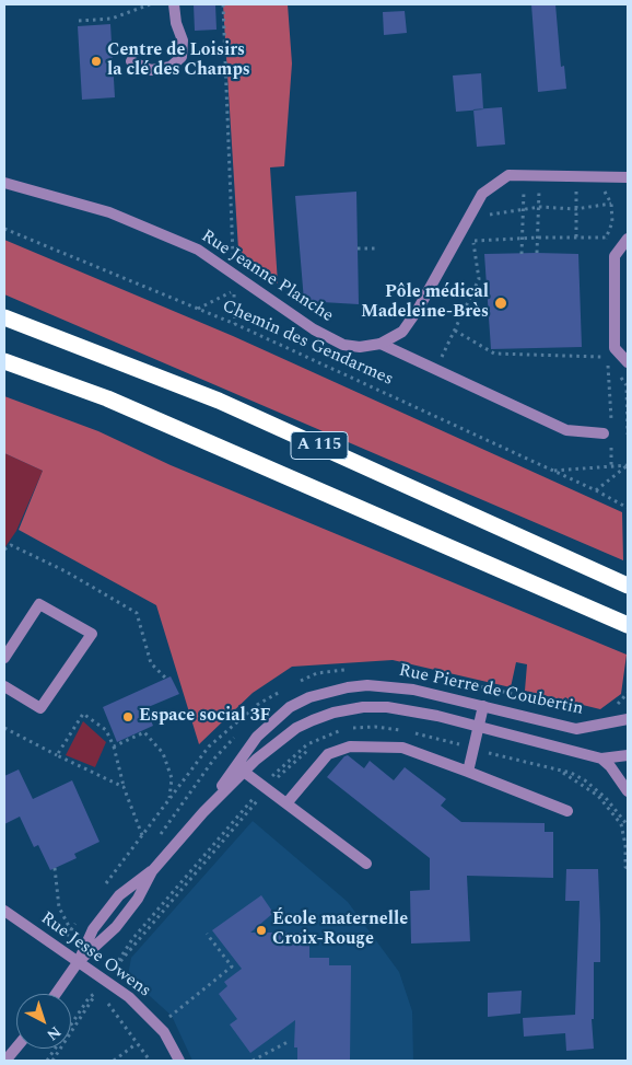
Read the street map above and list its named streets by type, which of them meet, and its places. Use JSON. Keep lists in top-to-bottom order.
{
  "streets": {
    "highway": ["A 115"],
    "street": ["Rue Jeanne Planche", "Rue Pierre de Coubertin", "Rue Jesse Owens"],
    "path": ["Chemin des Gendarmes"]
  },
  "crossings": [
    ["Rue Pierre de Coubertin", "Rue Jesse Owens"]
  ],
  "places": [
    "Centre de Loisirs la clé des Champs",
    "Pôle médical Madeleine-Brès",
    "Espace social 3F",
    "École maternelle Croix-Rouge"
  ],
  "north": "bottom right"
}
